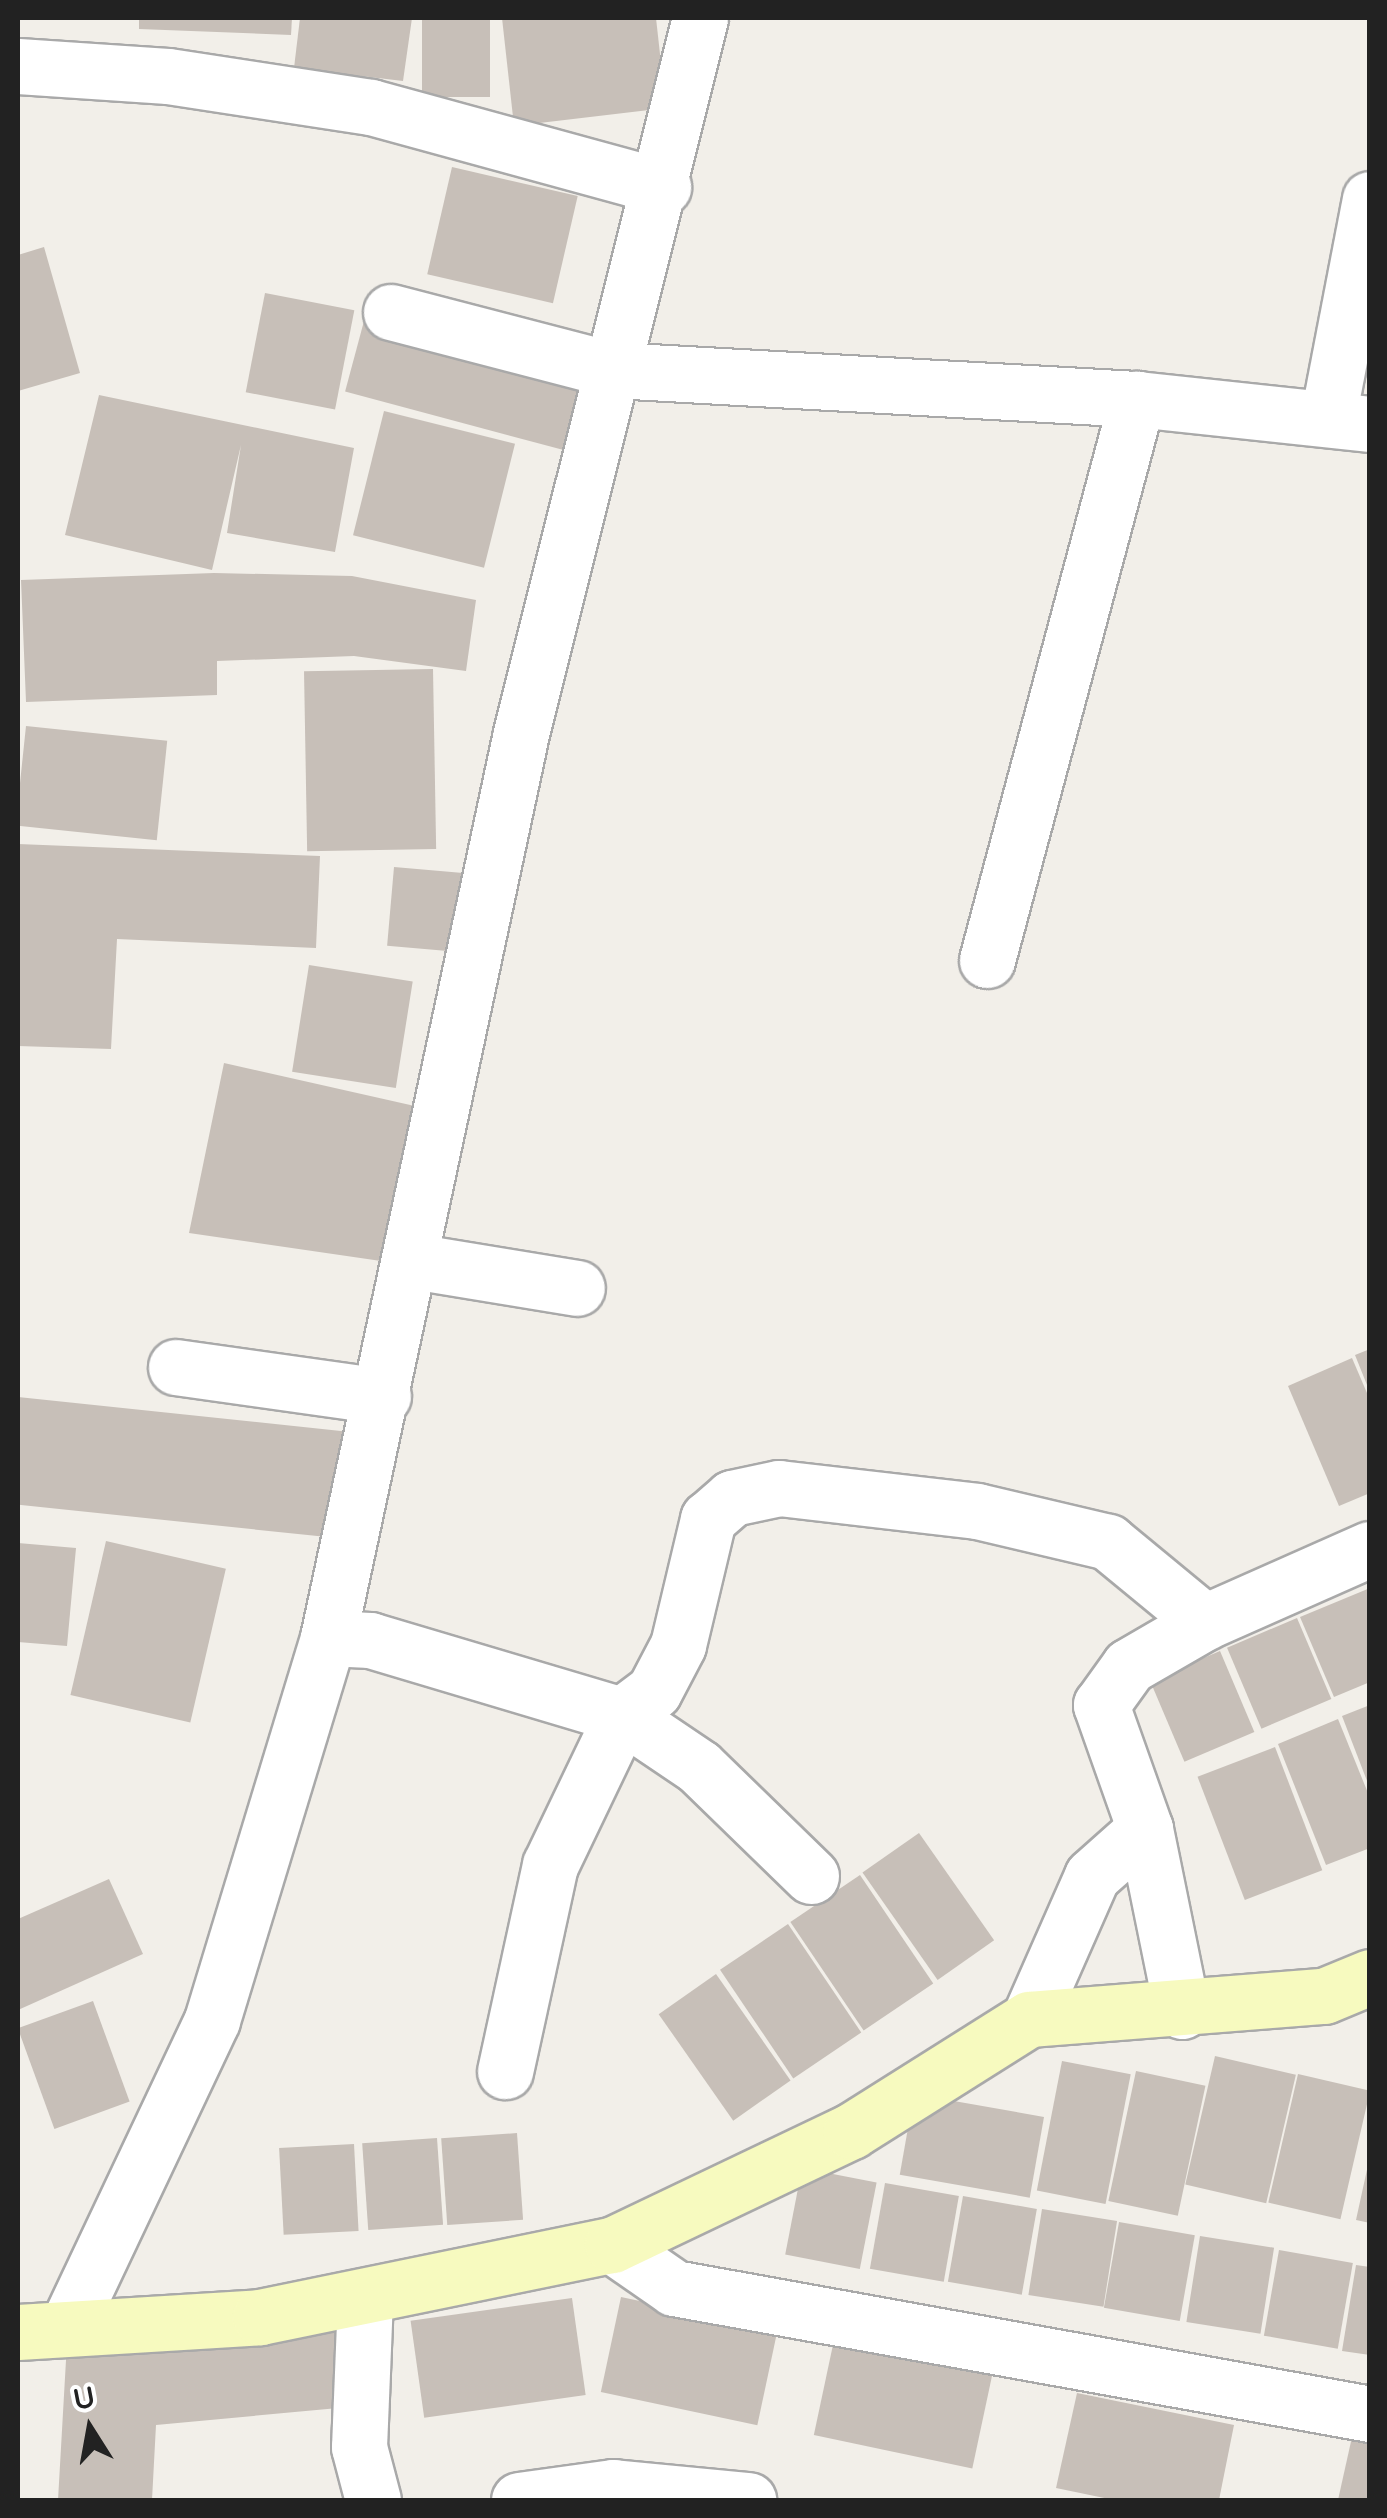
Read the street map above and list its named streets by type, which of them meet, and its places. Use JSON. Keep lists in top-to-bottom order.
{
  "north": "top"
}
